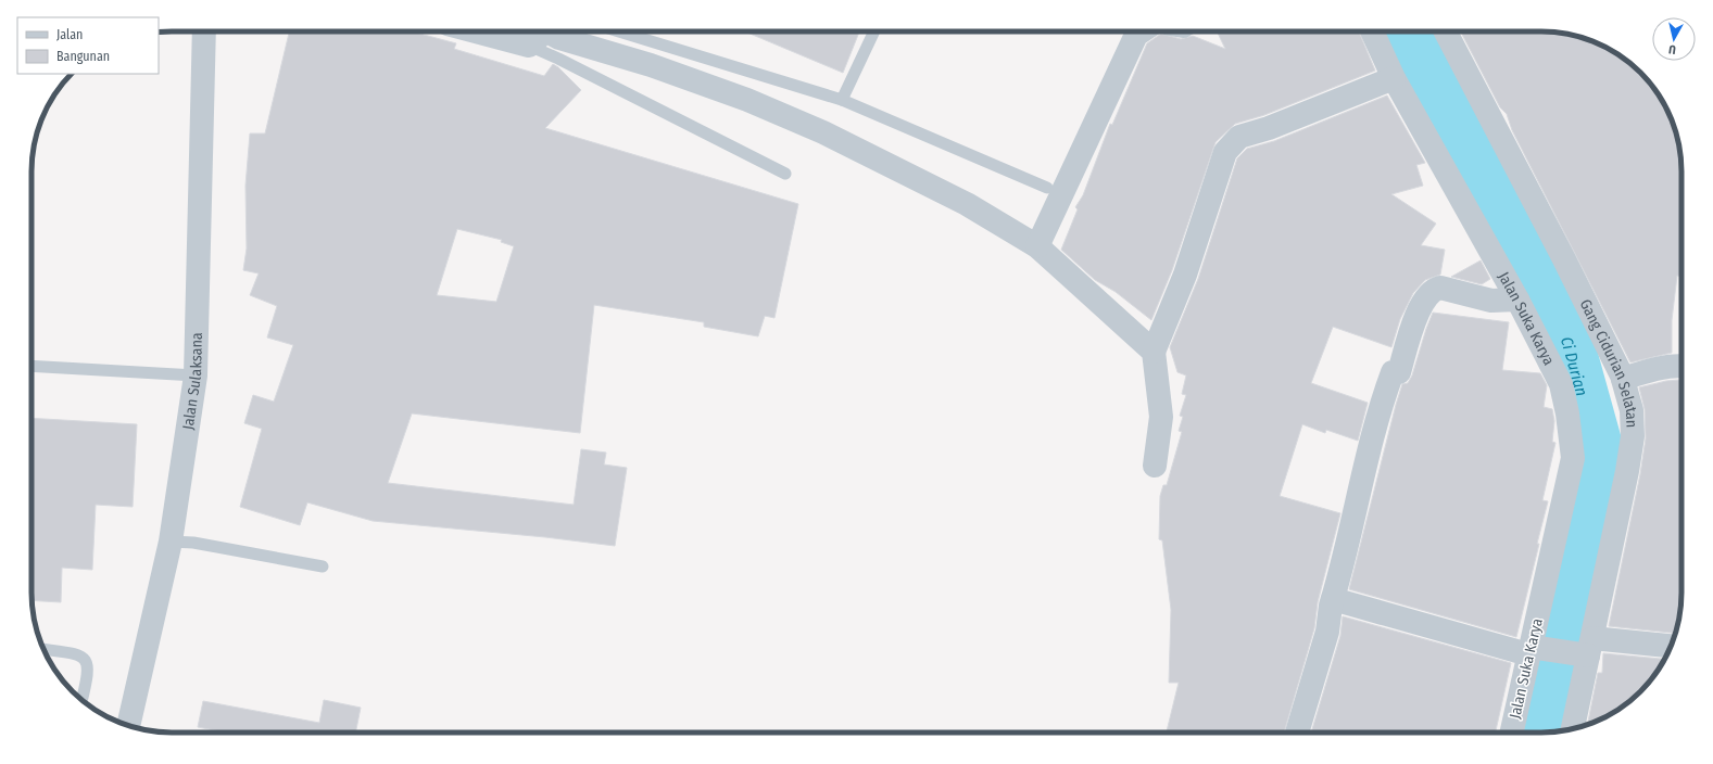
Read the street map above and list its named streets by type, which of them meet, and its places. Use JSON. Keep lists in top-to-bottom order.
{
  "streets": {
    "street": ["Jalan Suka Karya", "Gang Cidurian Selatan", "Jalan Sulaksana"]
  },
  "water": ["Ci Durian"],
  "legend": ["Jalan", "Bangunan"],
  "north": "bottom"
}
